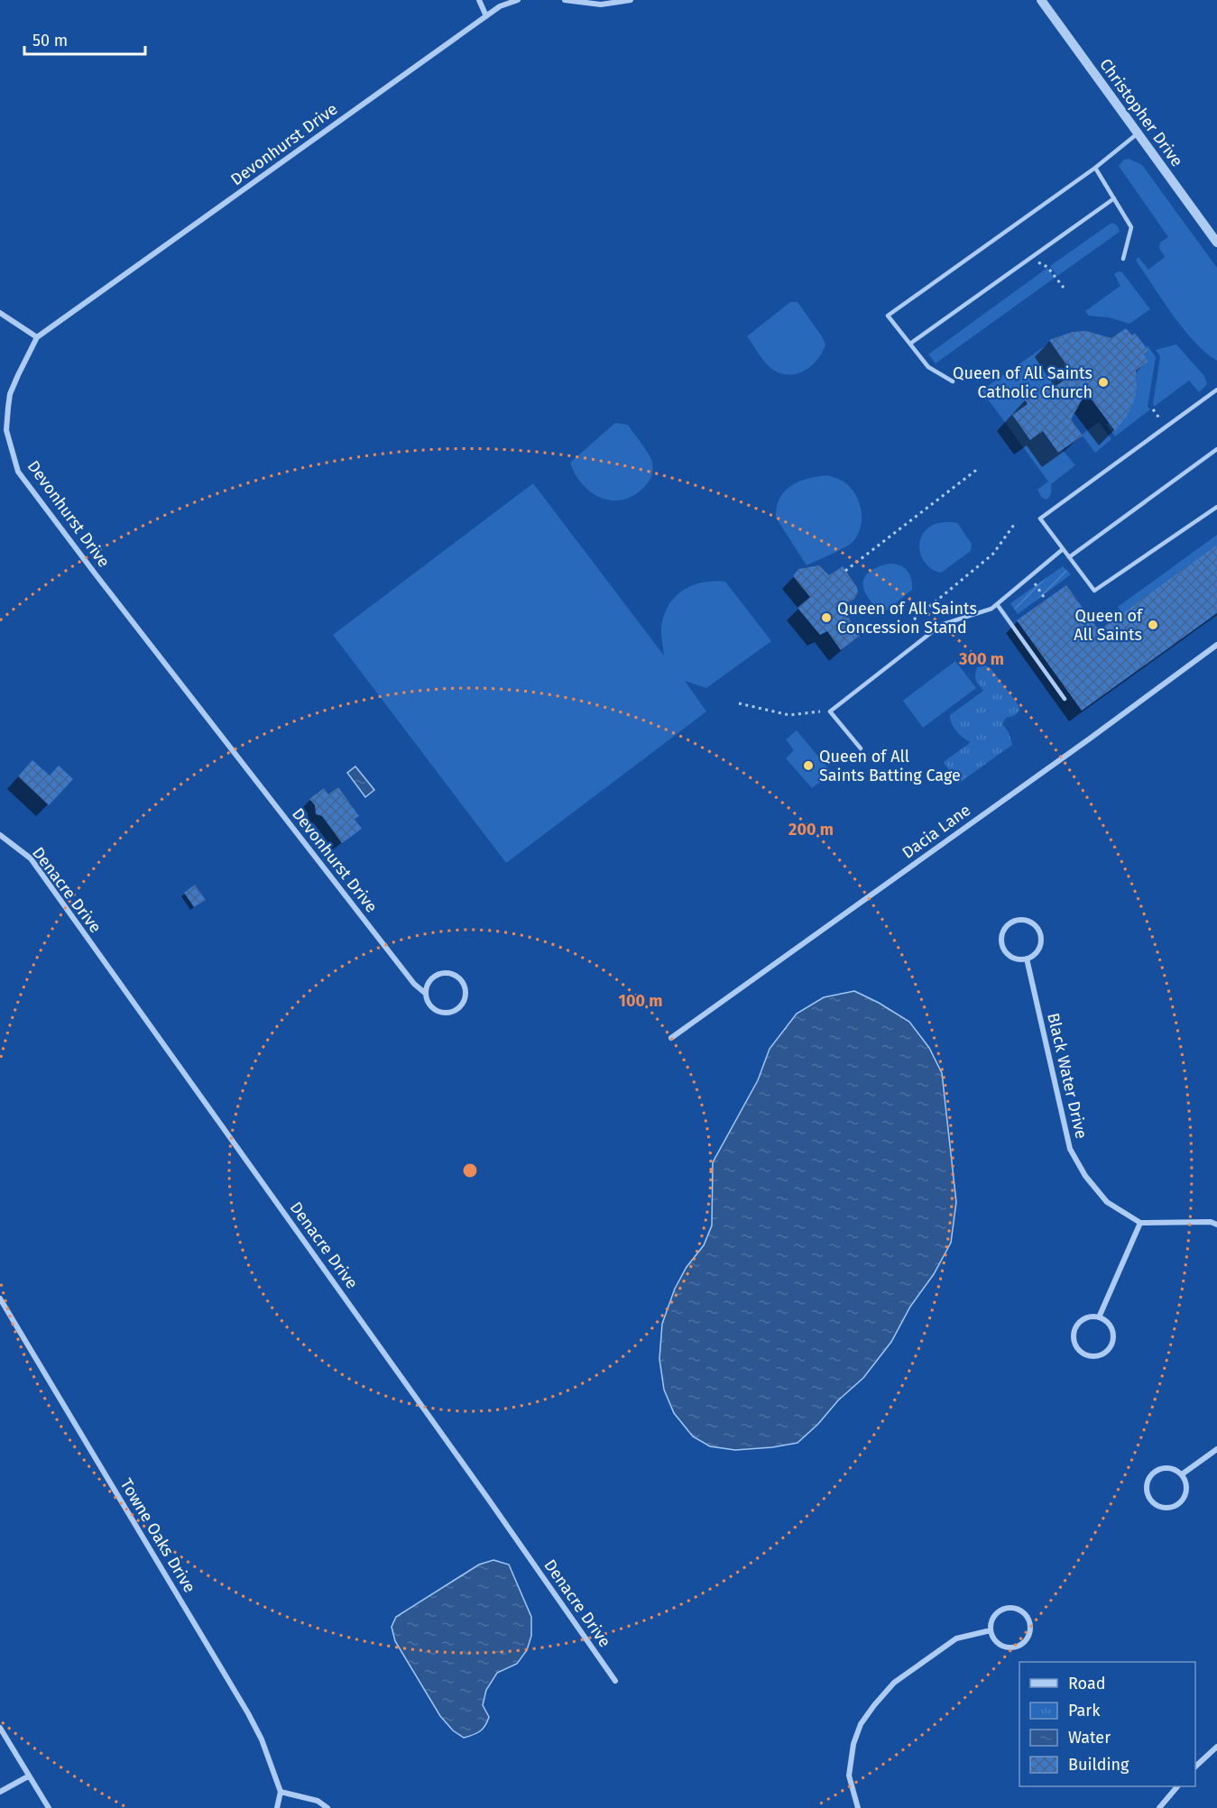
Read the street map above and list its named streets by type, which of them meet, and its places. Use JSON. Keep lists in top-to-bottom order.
{
  "streets": {
    "street": [
      "Christopher Drive",
      "Devonhurst Drive",
      "Dacia Lane",
      "Denacre Drive",
      "Black Water Drive",
      "Towne Oaks Drive"
    ]
  },
  "places": [
    "Queen of All Saints Catholic Church",
    "Queen of All Saints Concession Stand",
    "Queen of All Saints",
    "Queen of All Saints Batting Cage"
  ],
  "legend": [
    "Road",
    "Park",
    "Water",
    "Building"
  ],
  "scale_bar": "50 m",
  "rings": ["300 m", "200 m", "100 m"]
}
